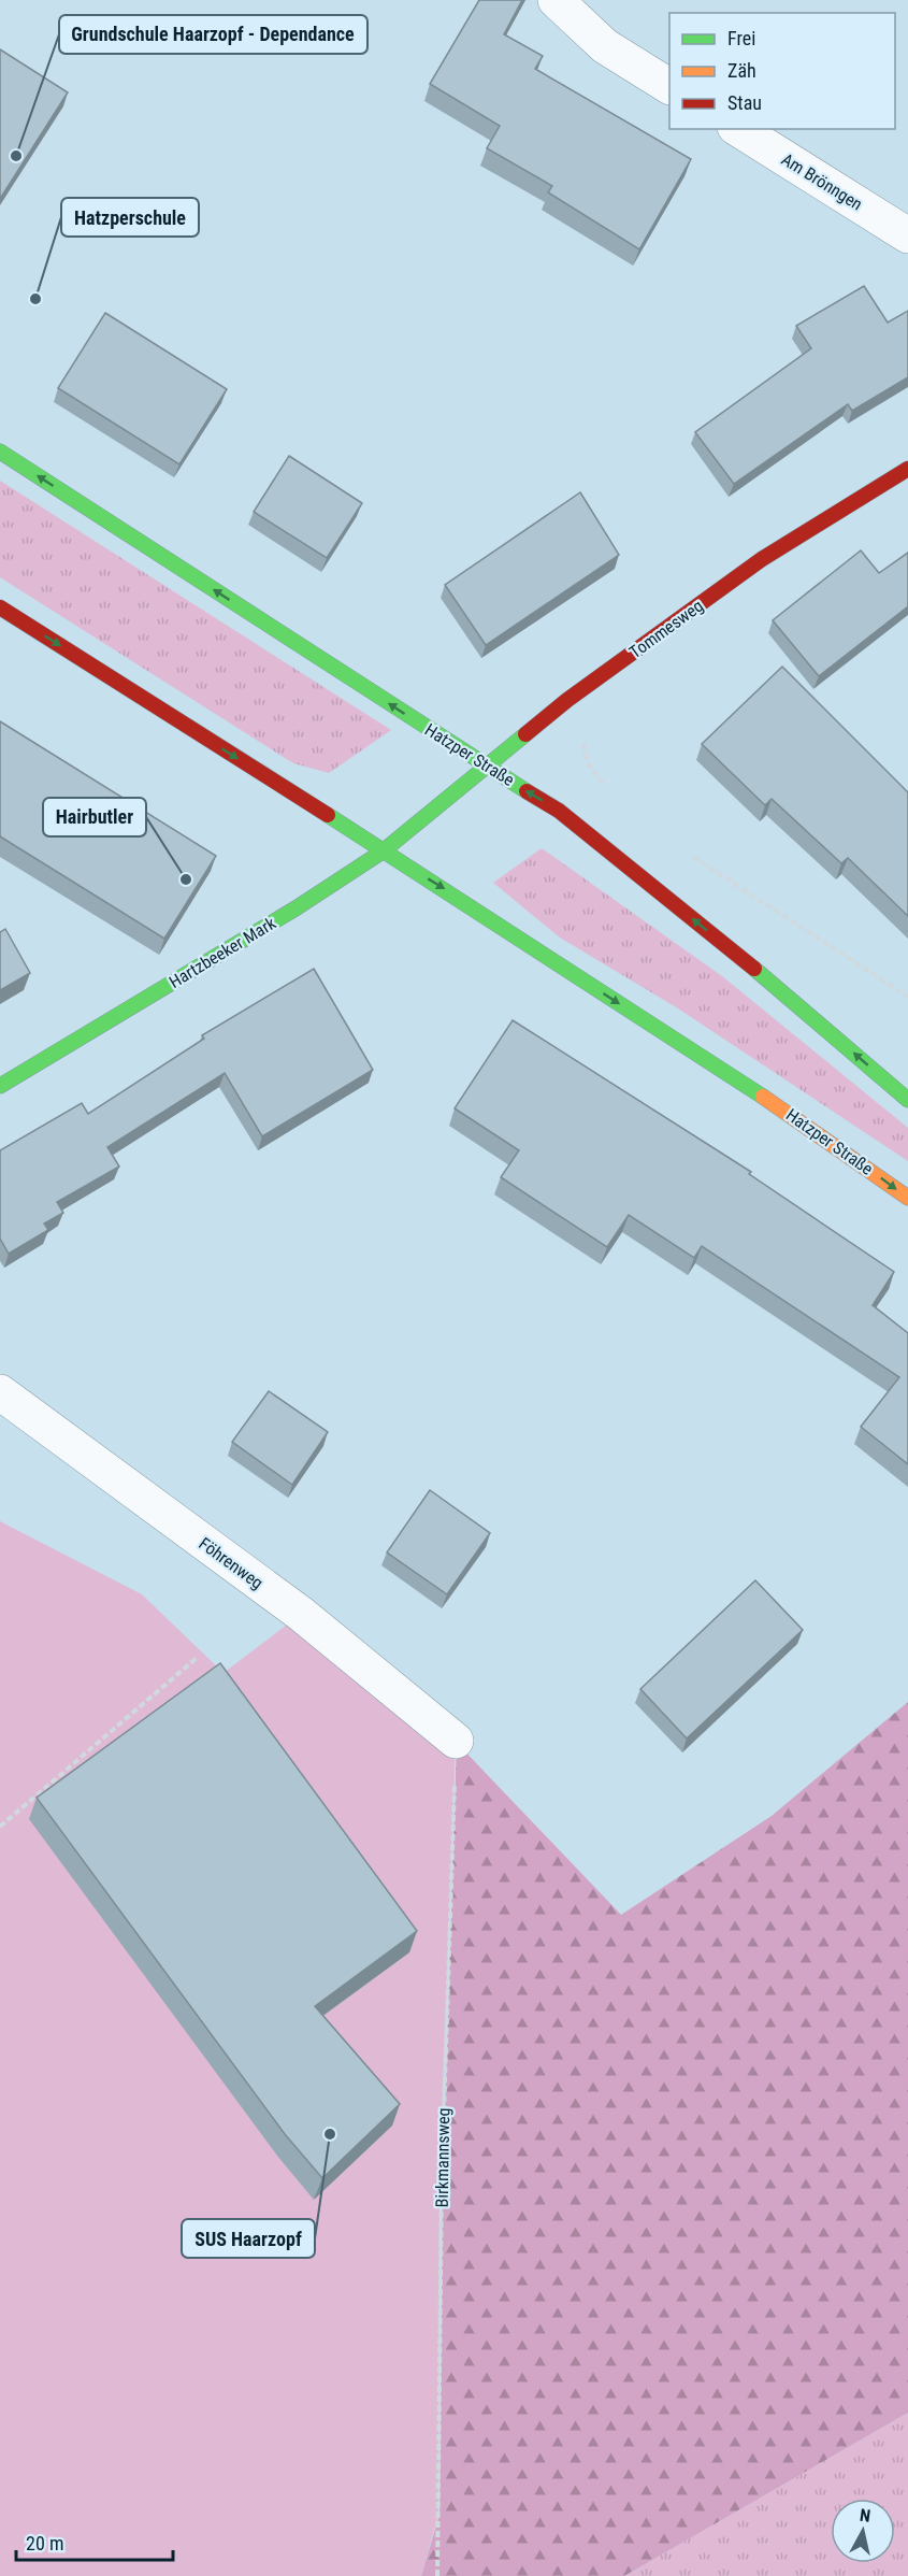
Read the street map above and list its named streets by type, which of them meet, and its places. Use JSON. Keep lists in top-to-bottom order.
{
  "streets": {
    "main road": ["Tommesweg", "Hatzper Straße", "Hartzbeeker Mark"],
    "street": ["Am Brönngen", "Föhrenweg"],
    "path": ["Birkmannsweg"]
  },
  "crossings": [
    ["Tommesweg", "Hatzper Straße"],
    ["Tommesweg", "Hartzbeeker Mark"],
    ["Hatzper Straße", "Hartzbeeker Mark"],
    ["Föhrenweg", "Birkmannsweg"]
  ],
  "places": [
    "Grundschule Haarzopf - Dependance",
    "Hatzperschule",
    "Hairbutler",
    "SUS Haarzopf"
  ],
  "legend": ["Frei", "Zäh", "Stau"],
  "scale_bar": "20 m",
  "north": "top"
}
